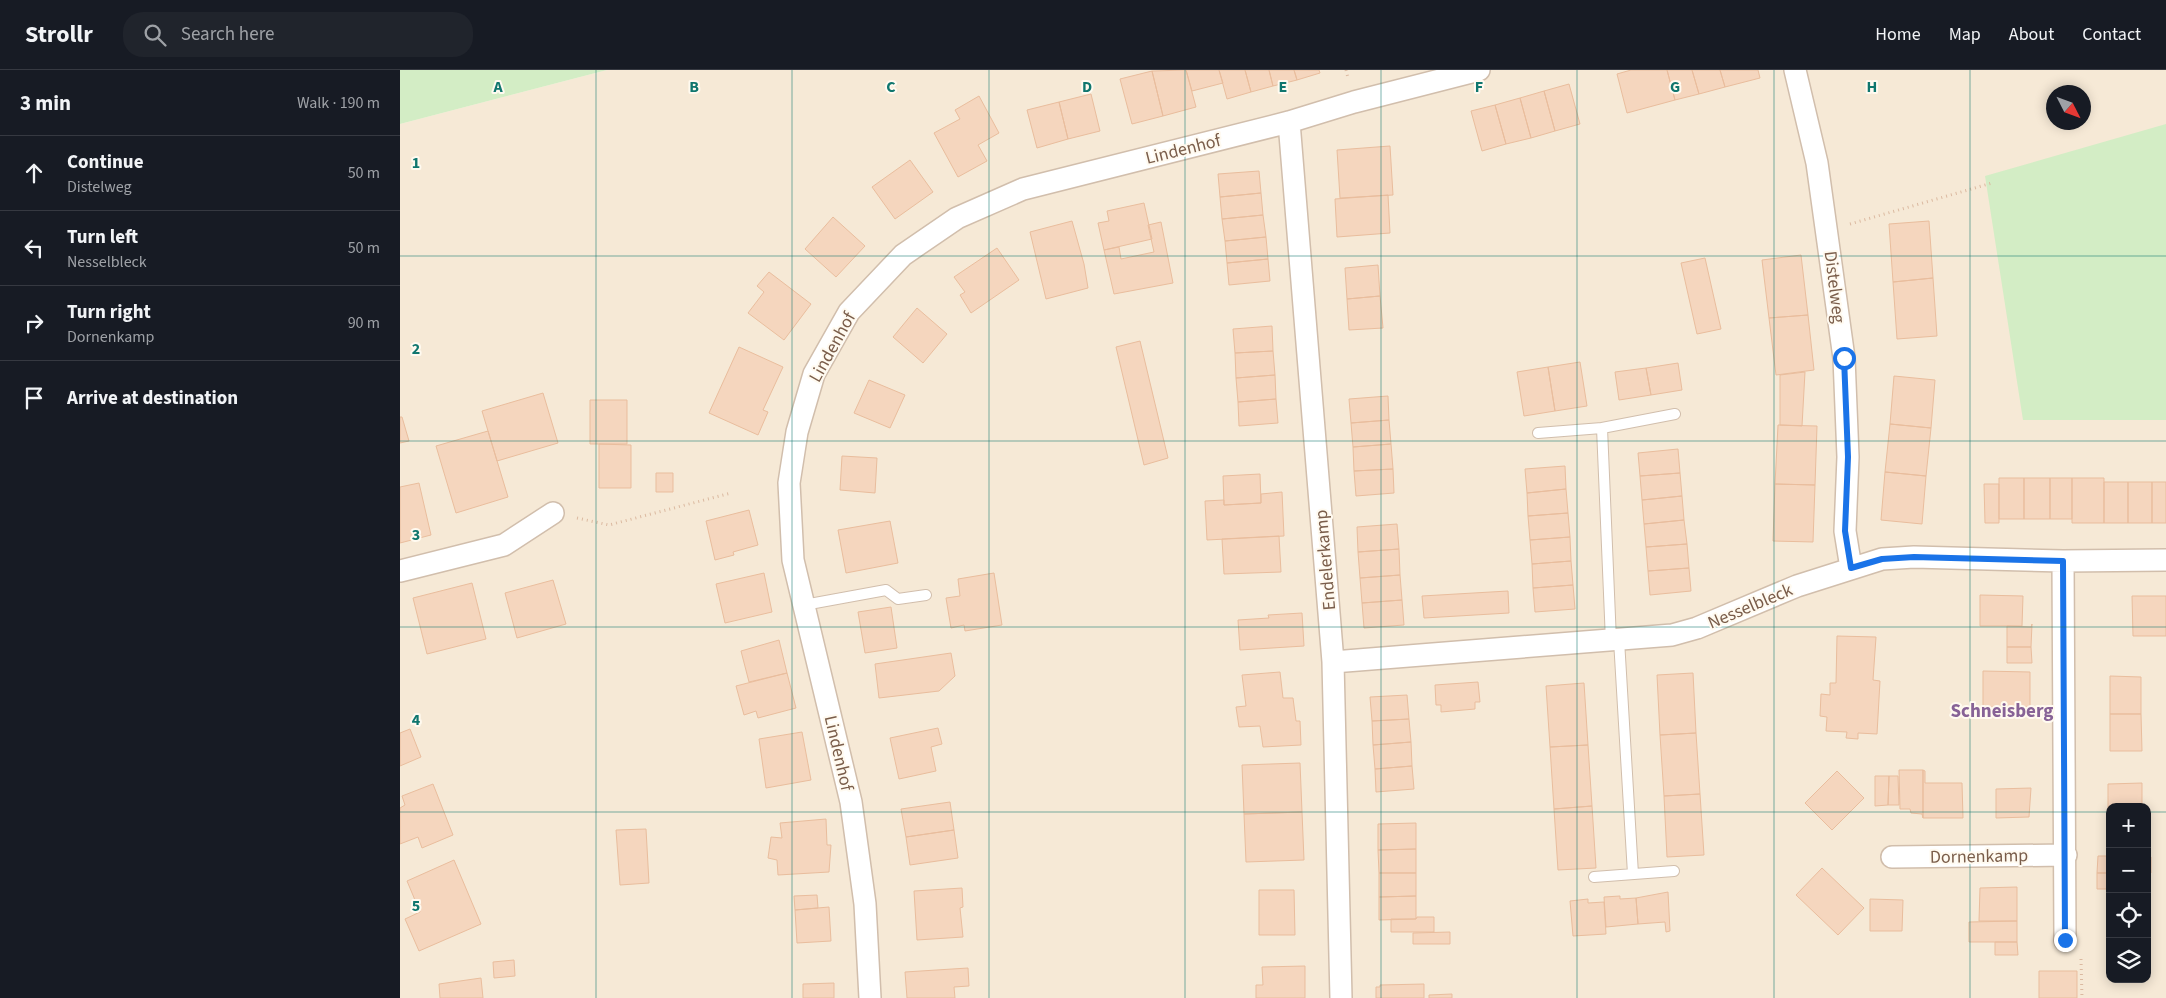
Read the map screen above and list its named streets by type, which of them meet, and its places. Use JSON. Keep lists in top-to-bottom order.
{
  "streets": {
    "street": [
      "Lindenhof",
      "Distelweg",
      "Endelerkamp",
      "Nesselbleck",
      "Dornenkamp"
    ]
  },
  "crossings": [
    ["Lindenhof", "Endelerkamp"],
    ["Distelweg", "Nesselbleck"],
    ["Endelerkamp", "Nesselbleck"]
  ],
  "districts": ["Schneisberg"],
  "north": "bottom right",
  "page": {
    "header": "Strollr",
    "search": "Search here",
    "nav": [
      "Home",
      "Map",
      "About",
      "Contact"
    ],
    "heading": ["3 min", "Walk · 190 m"],
    "list": [
      ["Continue", "Distelweg", "50 m"],
      ["Turn left", "Nesselbleck", "50 m"],
      ["Turn right", "Dornenkamp", "90 m"],
      "Arrive at destination"
    ],
    "map_buttons": ["+", "−"]
  },
  "grid": {
    "columns": [
      "A",
      "B",
      "C",
      "D",
      "E",
      "F",
      "G",
      "H"
    ],
    "rows": [
      "1",
      "2",
      "3",
      "4",
      "5"
    ]
  }
}
